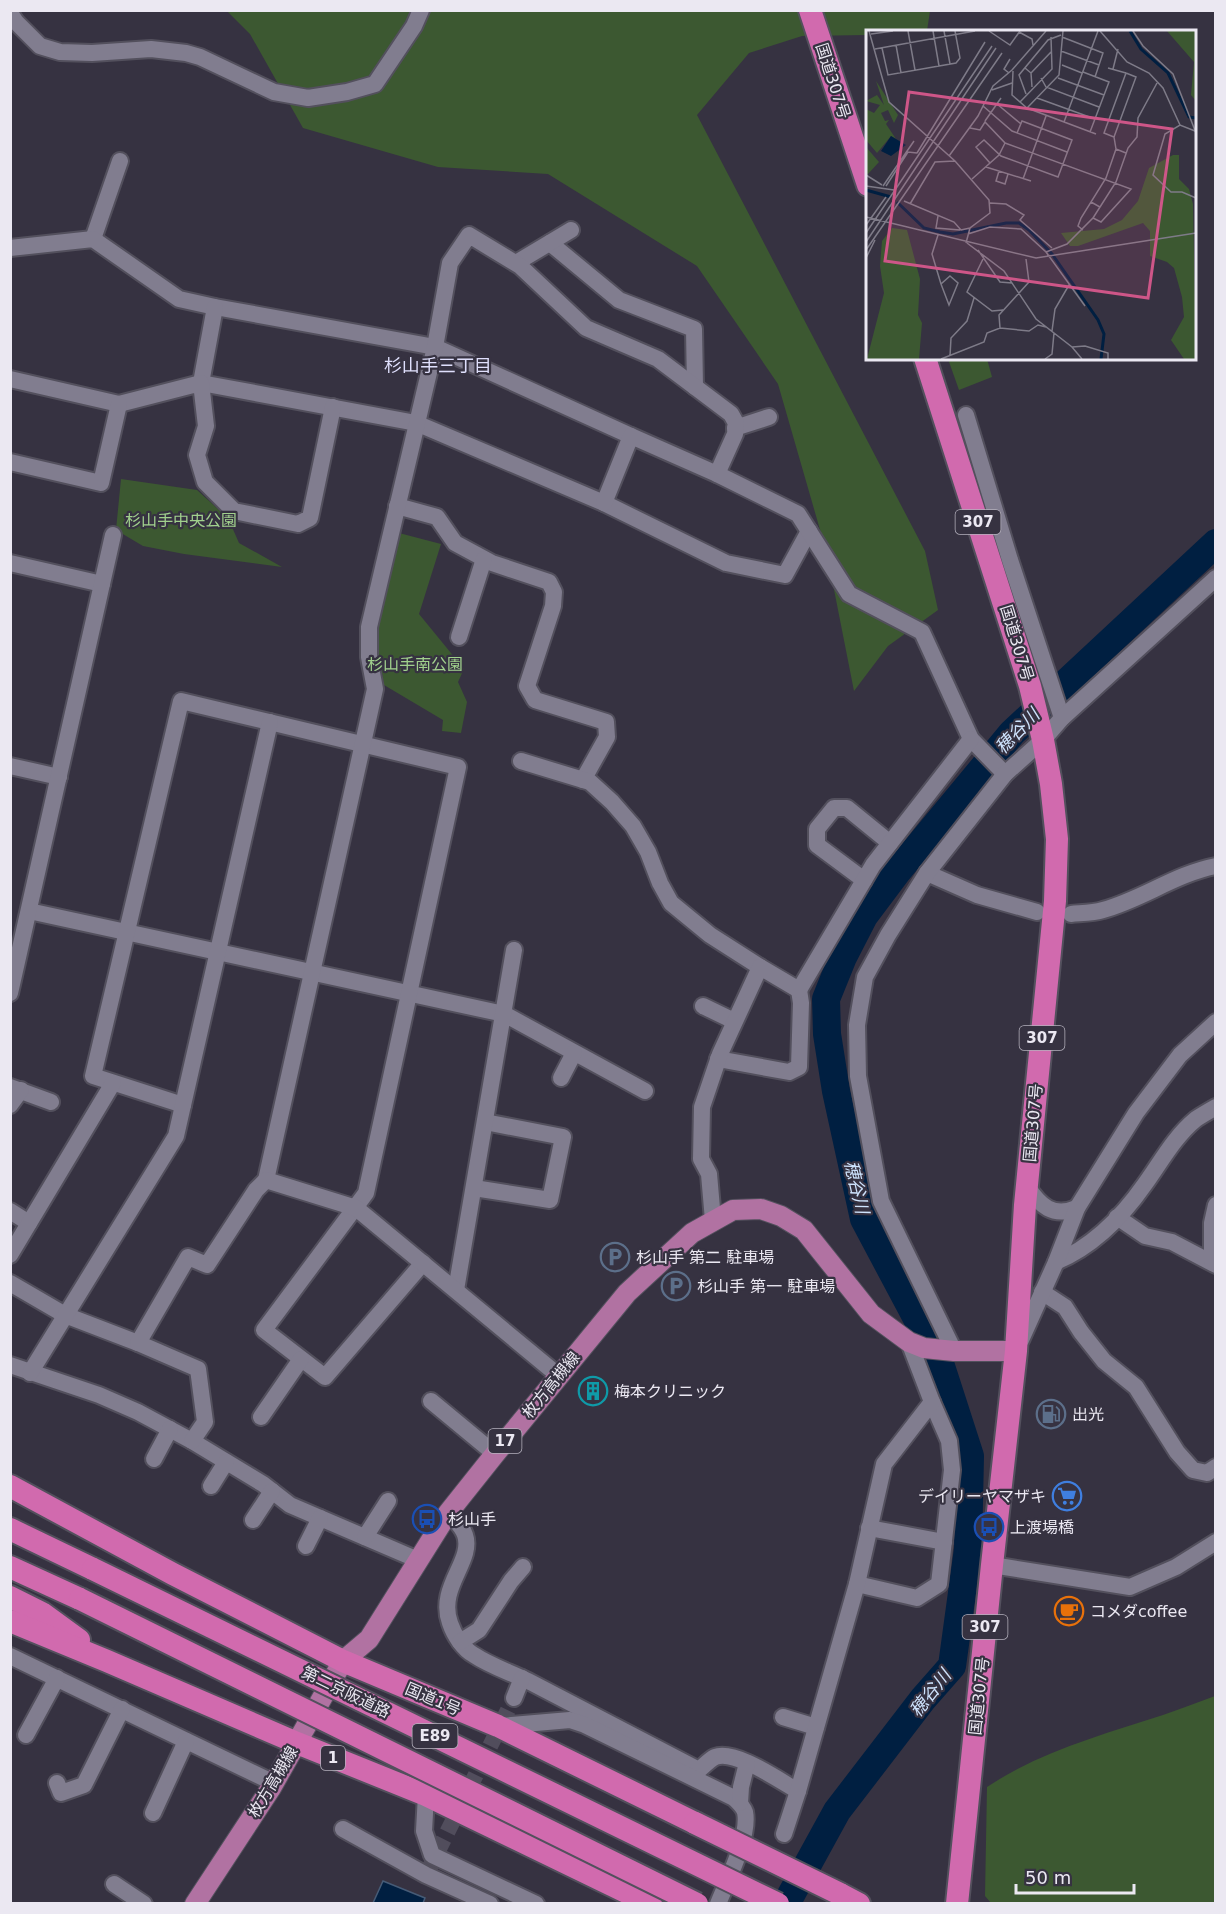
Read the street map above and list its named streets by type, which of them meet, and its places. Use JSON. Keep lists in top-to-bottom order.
{
  "streets": {
    "highway": [
      "国道307号",
      "307",
      "第二京阪道路",
      "国道1号",
      "E89",
      "1"
    ],
    "main road": ["枚方高槻線", "17"]
  },
  "crossings": [
    ["国道307号", "枚方高槻線"],
    ["枚方高槻線", "国道1号"],
    ["枚方高槻線", "1"]
  ],
  "districts": ["杉山手三丁目"],
  "water": ["穂谷川"],
  "parks": ["杉山手中央公園", "杉山手南公園"],
  "places": {
    "parking": ["杉山手 第二 駐車場", "杉山手 第一 駐車場"],
    "building": ["梅本クリニック"],
    "fuel station": ["出光"],
    "supermarket": ["デイリーヤマザキ"],
    "bus stop": ["杉山手", "上渡場橋"],
    "cafe": ["コメダcoffee"]
  },
  "scale_bar": "50 m"
}
